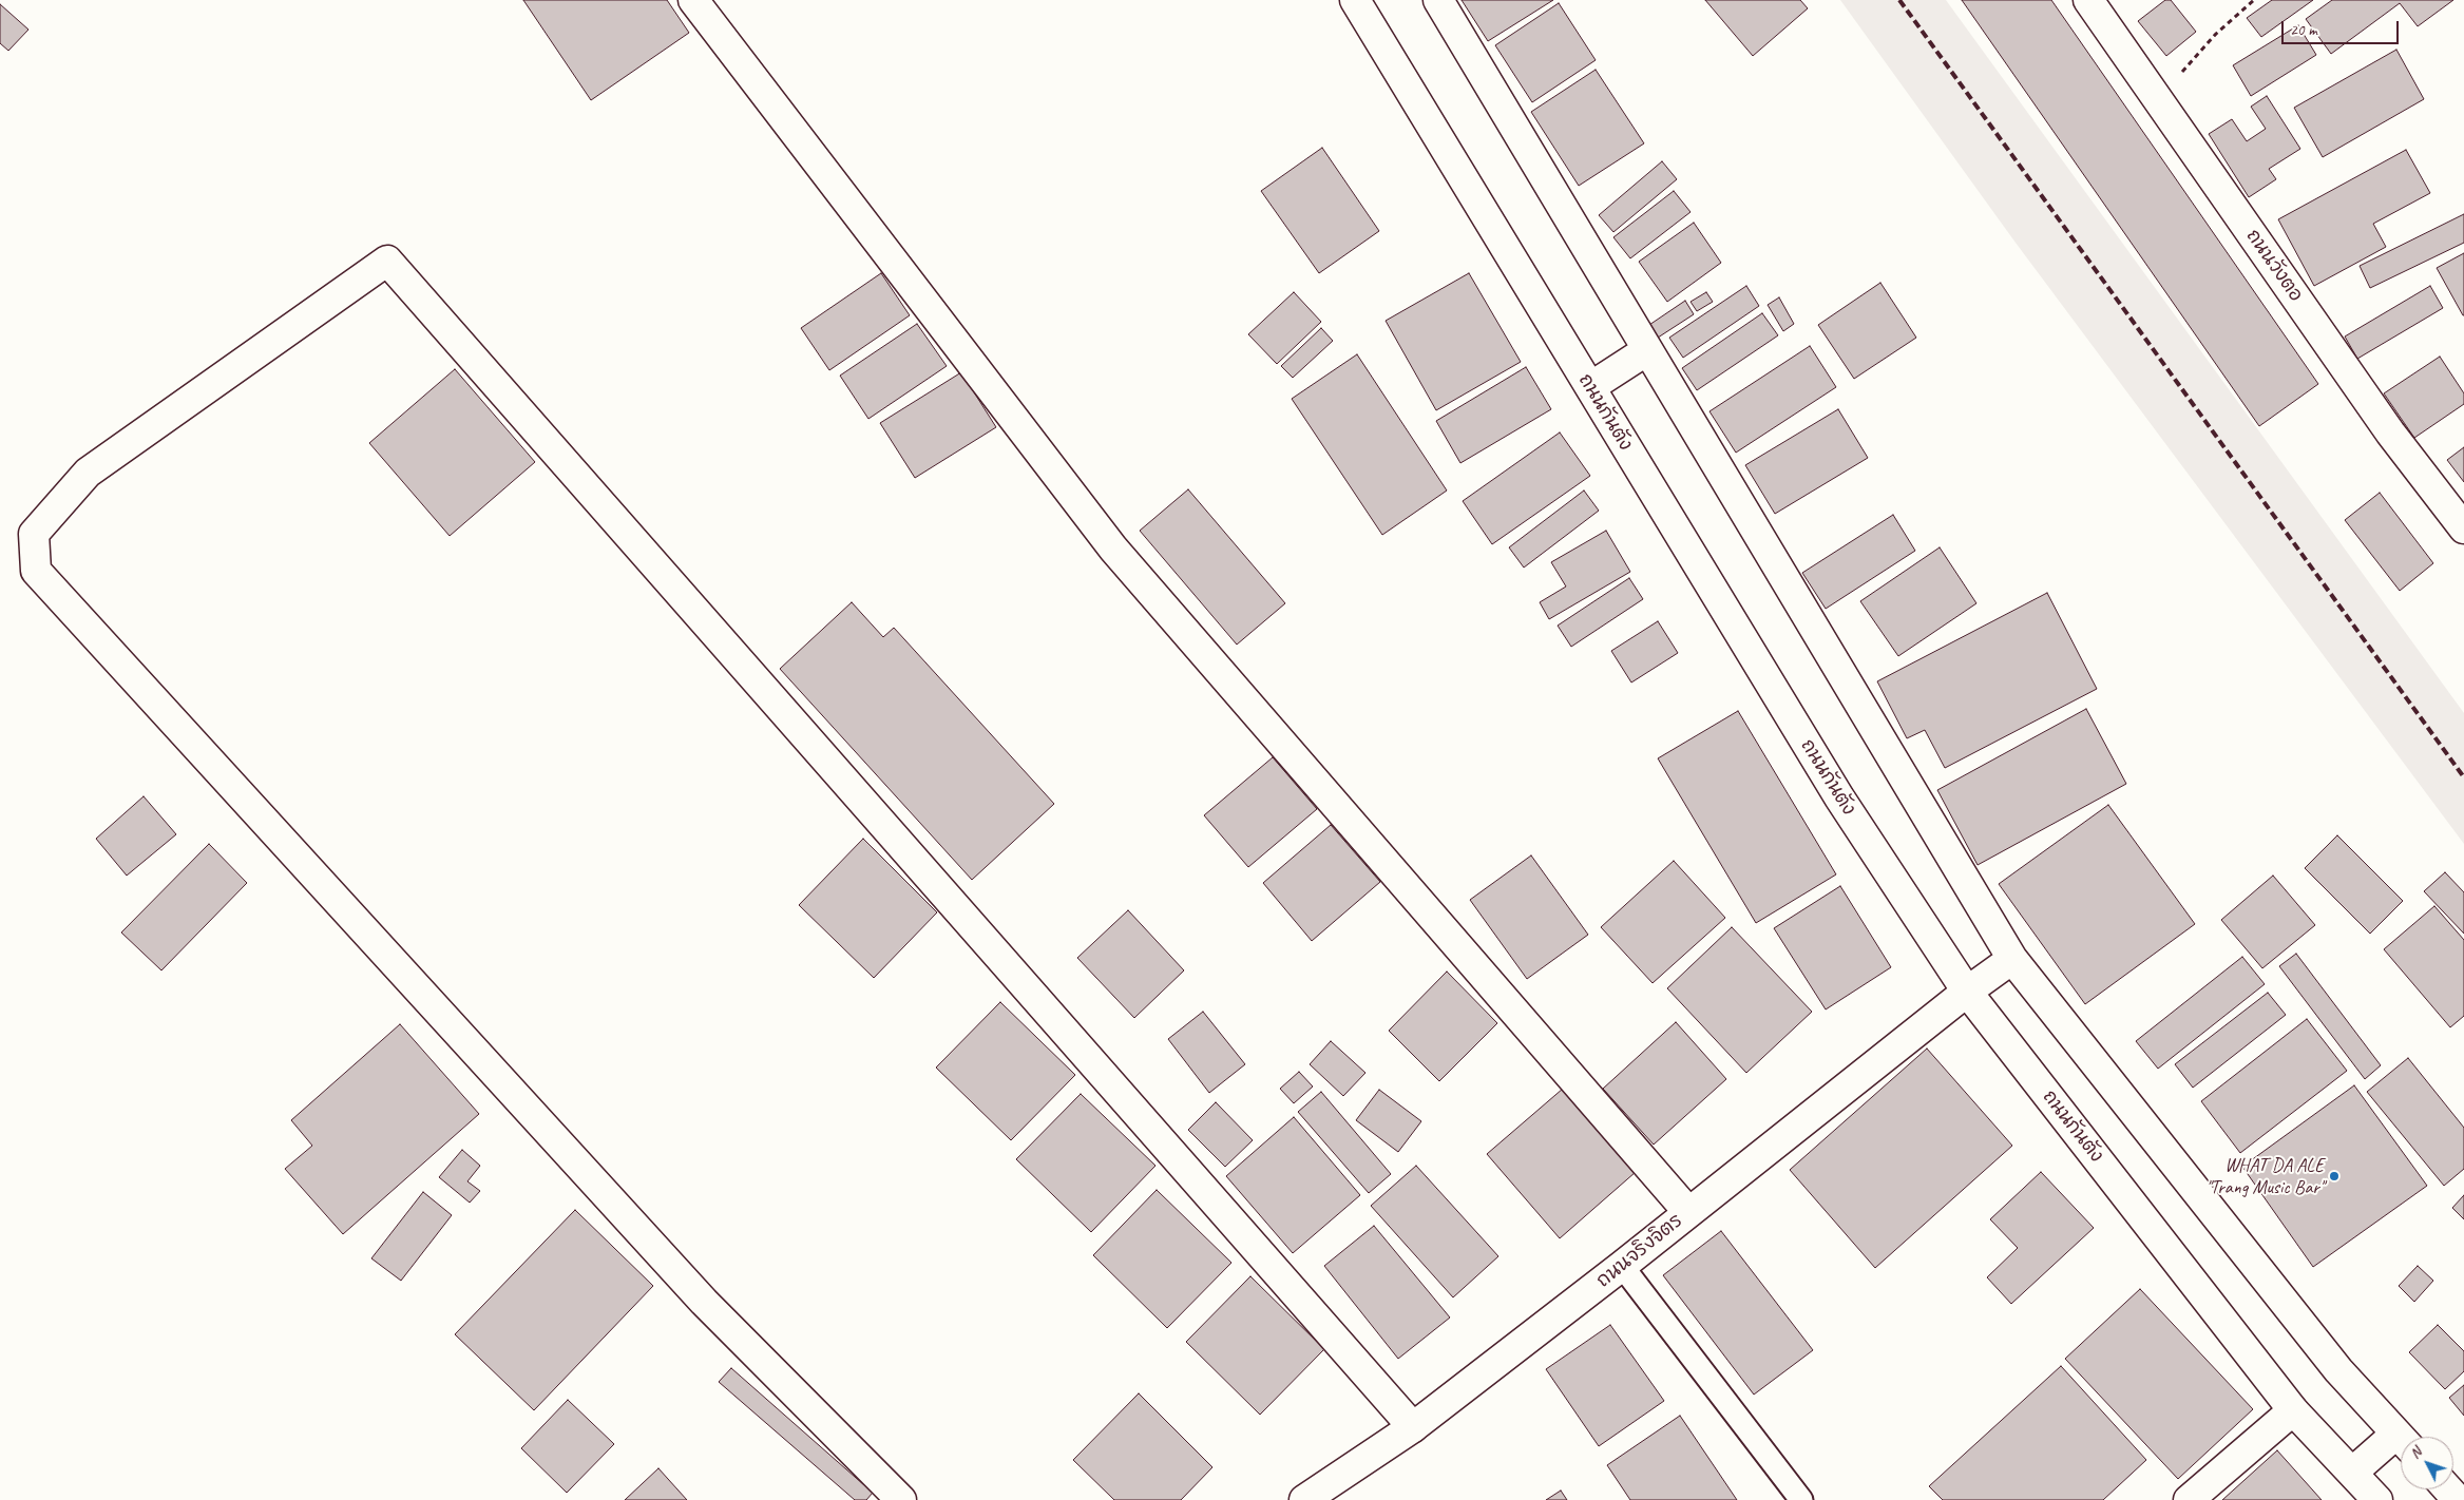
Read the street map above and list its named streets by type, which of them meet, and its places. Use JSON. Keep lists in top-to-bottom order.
{
  "streets": {
    "street": ["ถนนวังตอ", "ถนนกันตัง", "ถนนจริงจิตร"]
  },
  "crossings": [
    ["ถนนกันตัง", "ถนนจริงจิตร"]
  ],
  "places": ["WHAT DA ALE \"Trang Music Bar\""],
  "scale_bar": "20 m",
  "north": "top left"
}
